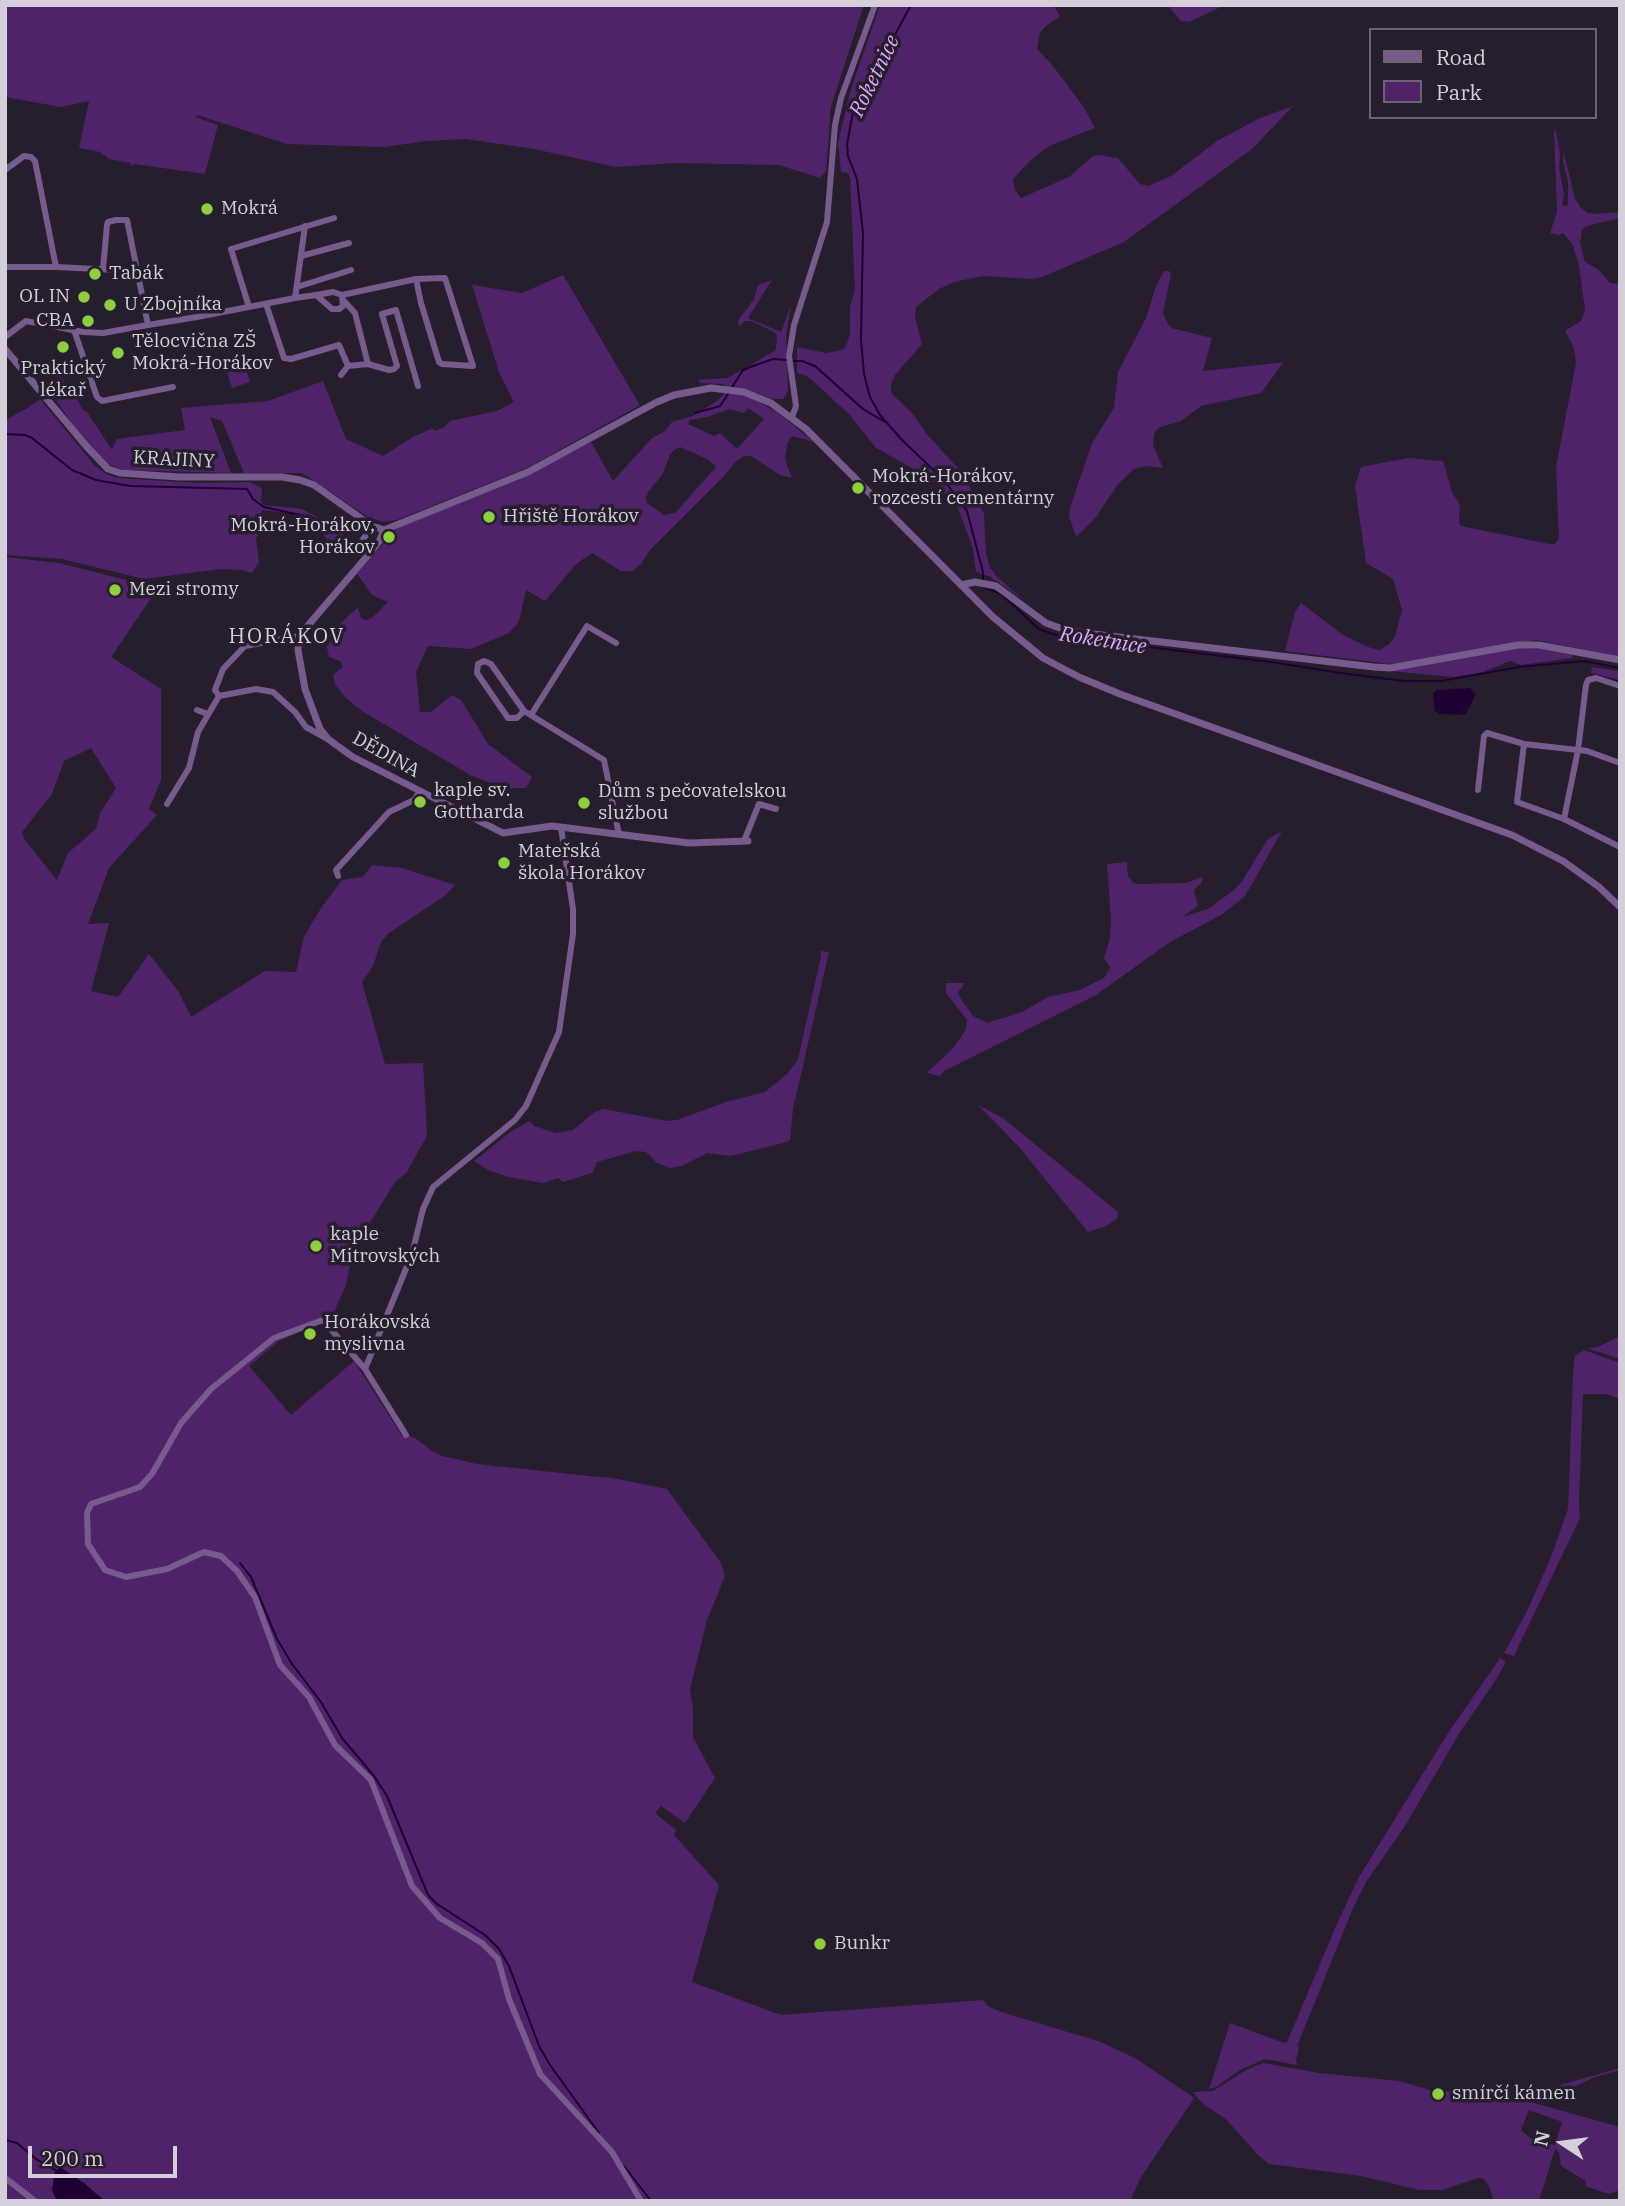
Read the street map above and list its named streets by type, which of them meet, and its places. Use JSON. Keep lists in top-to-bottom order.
{
  "streets": {
    "street": ["KRAJINY", "DĚDINA"]
  },
  "districts": ["HORÁKOV"],
  "water": ["Roketnice"],
  "places": [
    "Mokrá",
    "Tabák",
    "OL IN",
    "U Zbojníka",
    "CBA",
    "Praktický lékař",
    "Tělocvična ZŠ Mokrá-Horákov",
    "Mokrá-Horákov, rozcestí cementárny",
    "Hřiště Horákov",
    "Mokrá-Horákov, Horákov",
    "Mezi stromy",
    "kaple sv. Gottharda",
    "Dům s pečovatelskou službou",
    "Mateřská škola Horákov",
    "kaple Mitrovských",
    "Horákovská myslivna",
    "Bunkr",
    "smírčí kámen"
  ],
  "legend": ["Road", "Park"],
  "scale_bar": "200 m",
  "north": "left"
}
